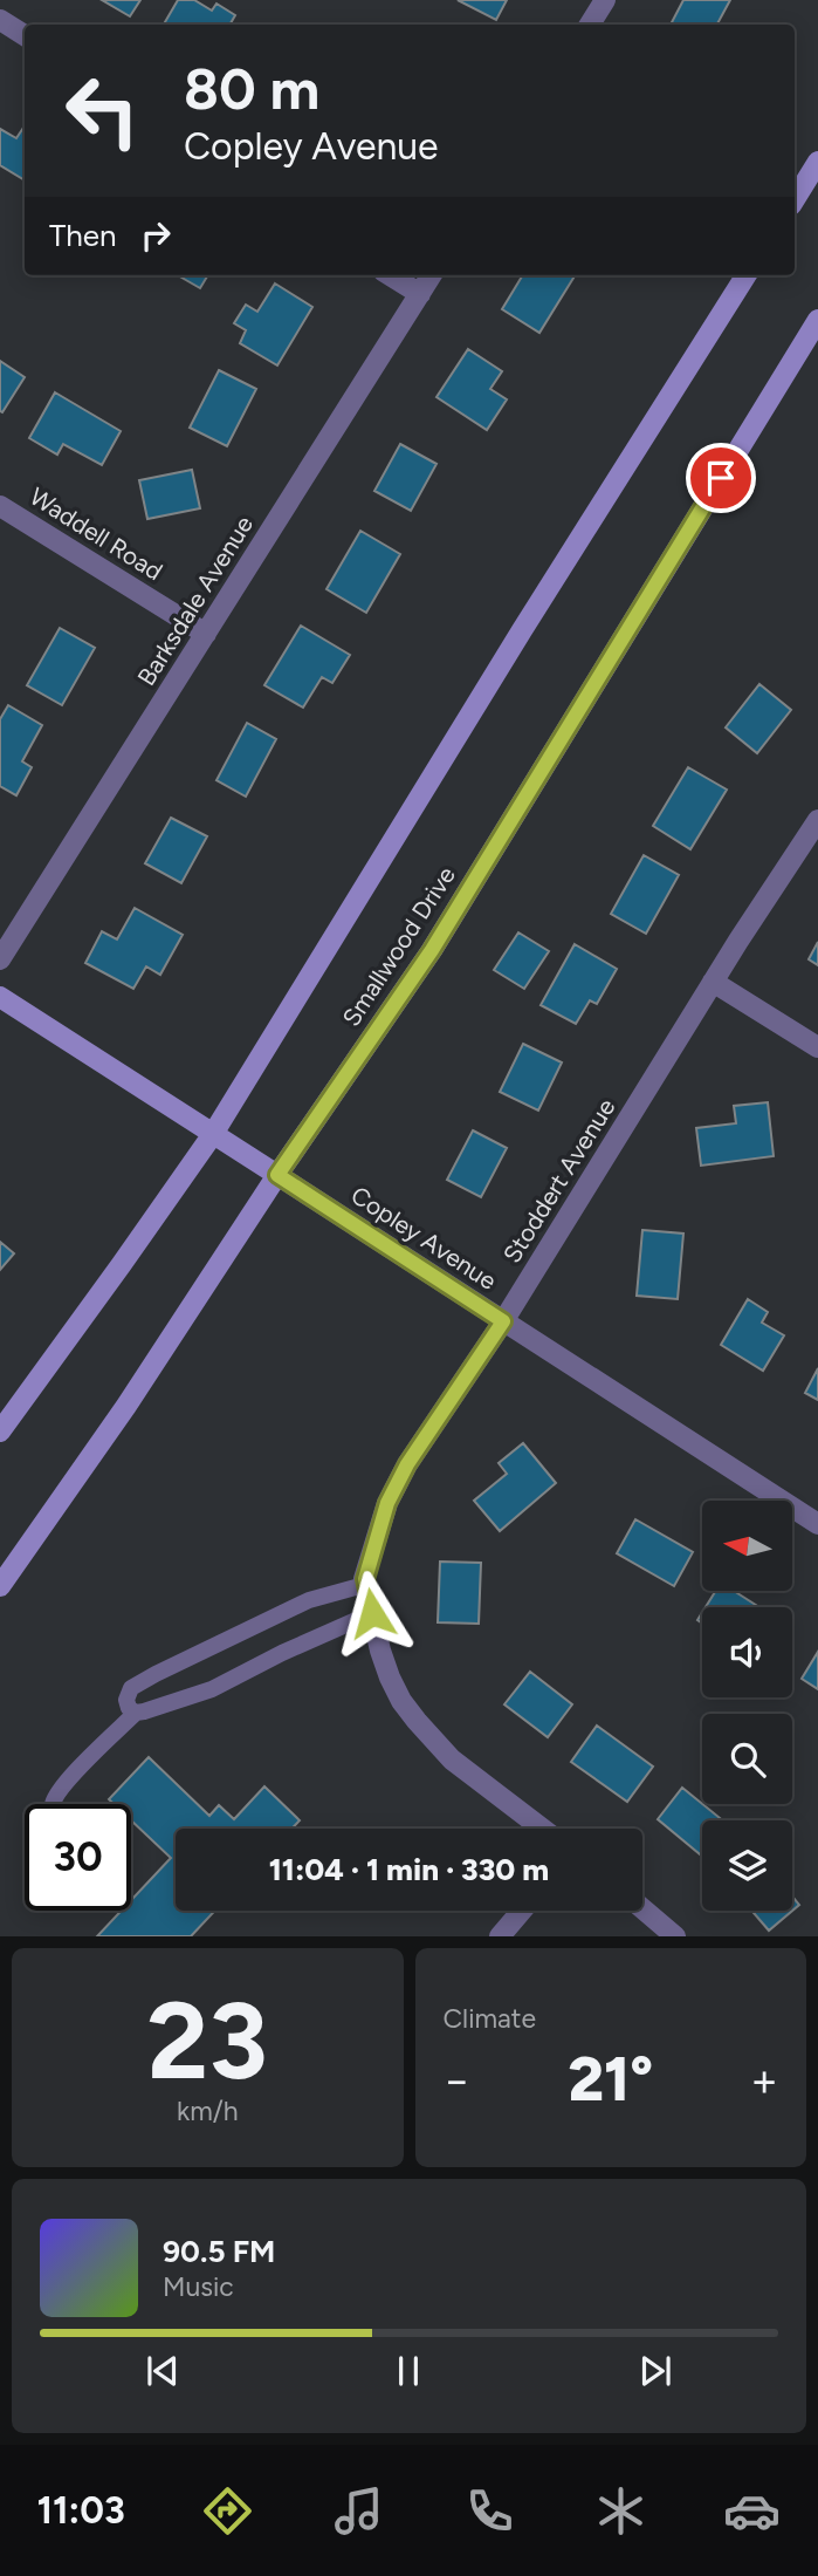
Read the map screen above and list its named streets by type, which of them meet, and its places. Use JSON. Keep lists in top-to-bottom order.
{
  "streets": {
    "main road": ["Smallwood Drive", "Copley Avenue"],
    "street": ["Waddell Road", "Barksdale Avenue", "Stoddert Avenue"]
  },
  "crossings": [
    ["Waddell Road", "Barksdale Avenue"],
    ["Smallwood Drive", "Copley Avenue"],
    ["Stoddert Avenue", "Copley Avenue"]
  ],
  "north": "left",
  "page": {
    "turn": ["80 m", "Copley Avenue"],
    "then": "Then",
    "limit": "30",
    "trip": "11:04 · 1 min · 330 m",
    "tile": [
      ["23", "km/h"],
      "Climate"
    ],
    "heat": ["−", "21°", "+"],
    "song": ["90.5 FM", "Music"],
    "tabs": "11:03"
  }
}
